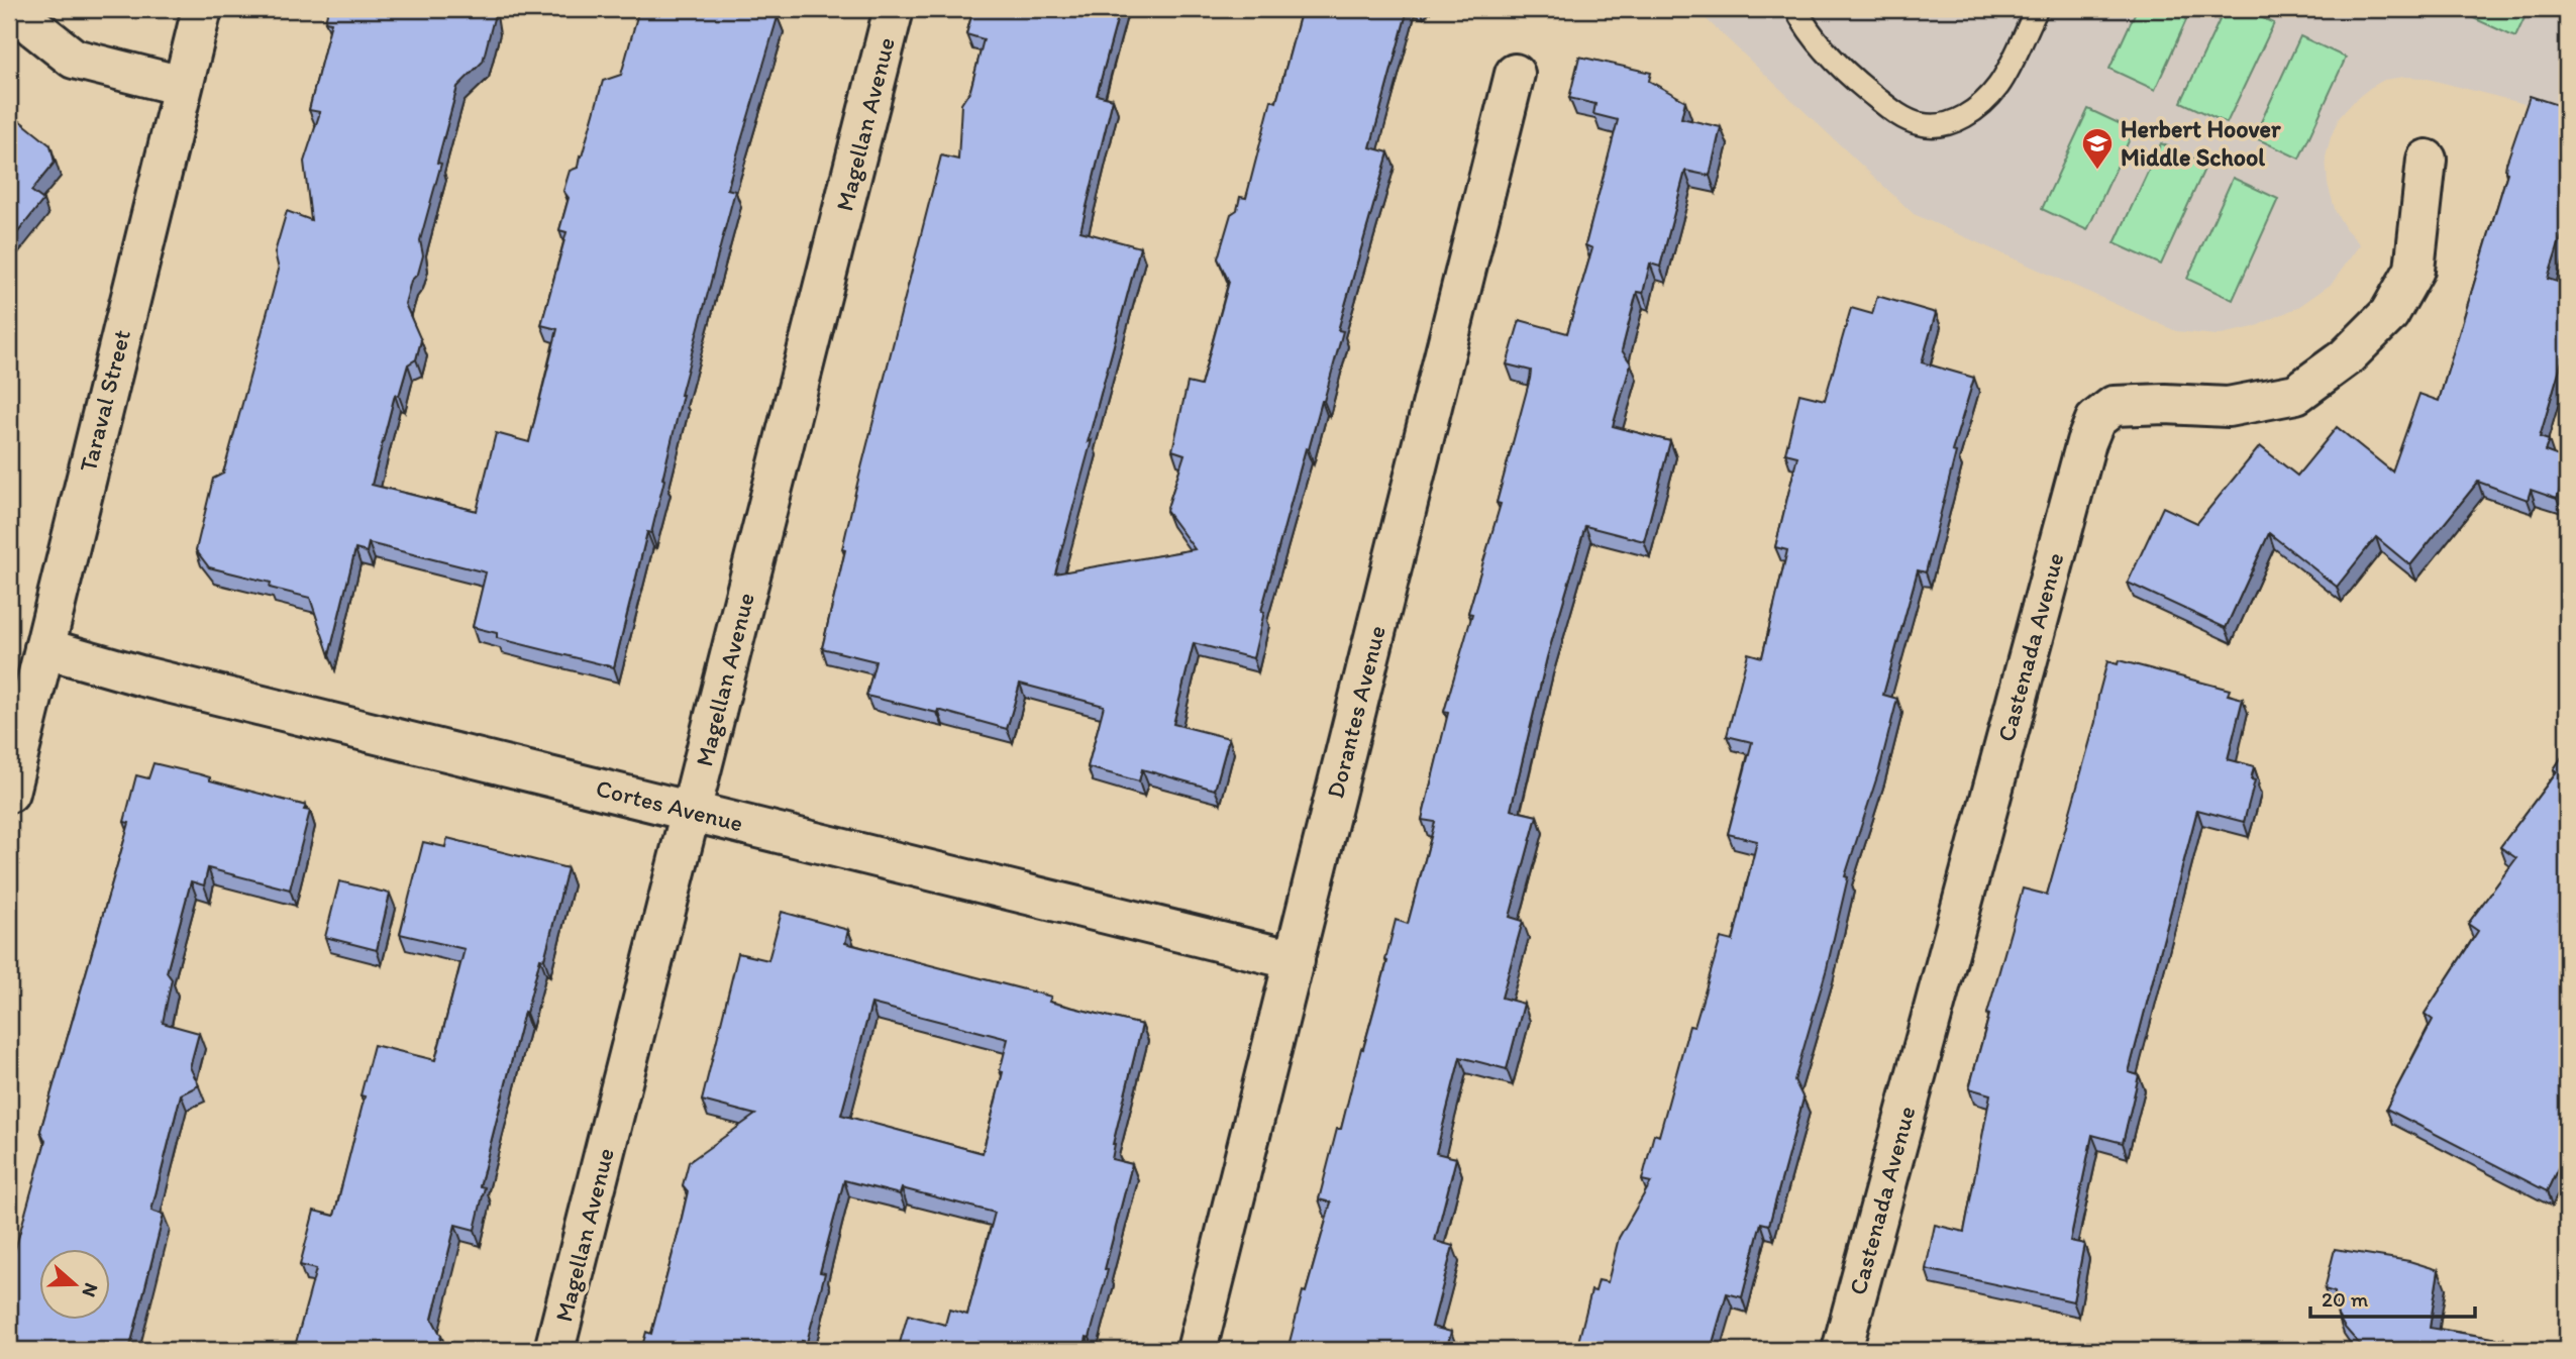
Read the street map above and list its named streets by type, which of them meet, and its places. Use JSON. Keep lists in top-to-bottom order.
{
  "streets": {
    "street": [
      "Magellan Avenue",
      "Taraval Street",
      "Castenada Avenue",
      "Dorantes Avenue",
      "Cortes Avenue"
    ]
  },
  "crossings": [
    ["Magellan Avenue", "Cortes Avenue"],
    ["Taraval Street", "Cortes Avenue"],
    ["Dorantes Avenue", "Cortes Avenue"]
  ],
  "places": {
    "school or university": ["Herbert Hoover Middle School"]
  },
  "scale_bar": "20 m",
  "north": "right"
}
